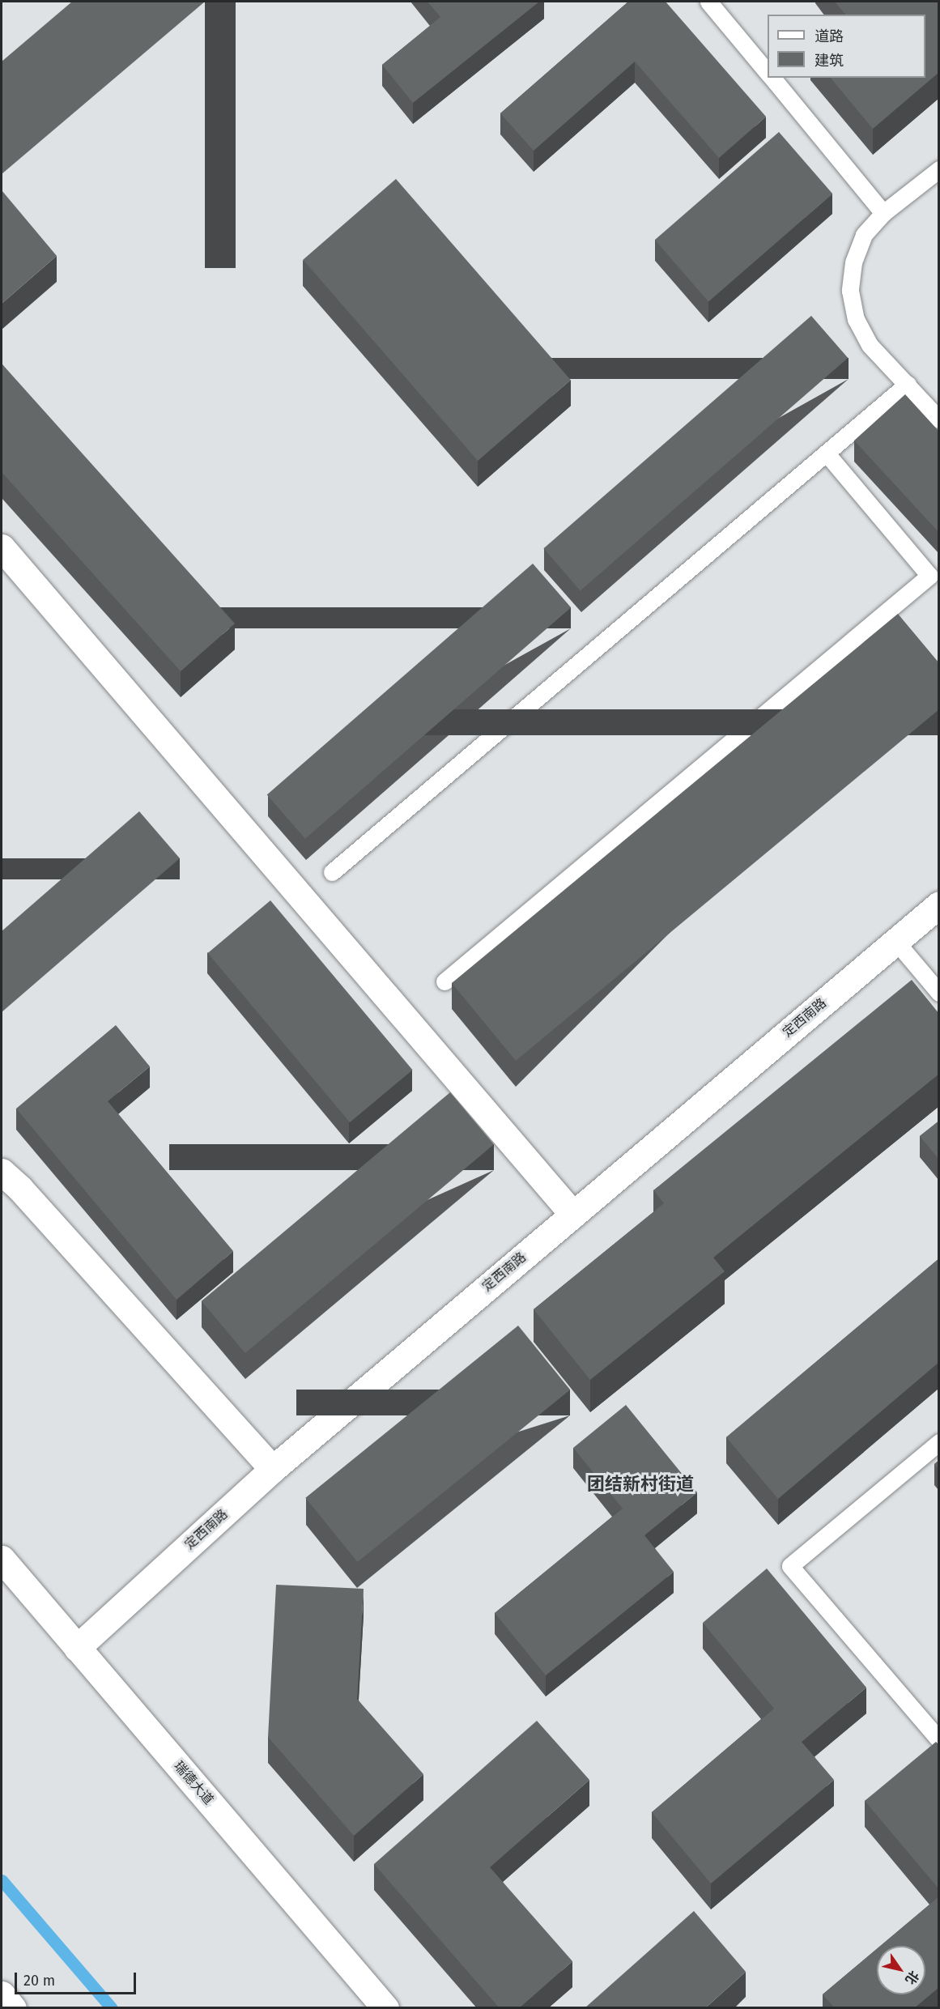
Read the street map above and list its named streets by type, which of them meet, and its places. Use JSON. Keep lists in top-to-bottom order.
{
  "streets": {
    "street": ["定西南路", "瑞德大道"]
  },
  "crossings": [
    ["定西南路", "瑞德大道"]
  ],
  "districts": ["团结新村街道"],
  "legend": ["道路", "建筑"],
  "scale_bar": "20 m",
  "north": "bottom right"
}
